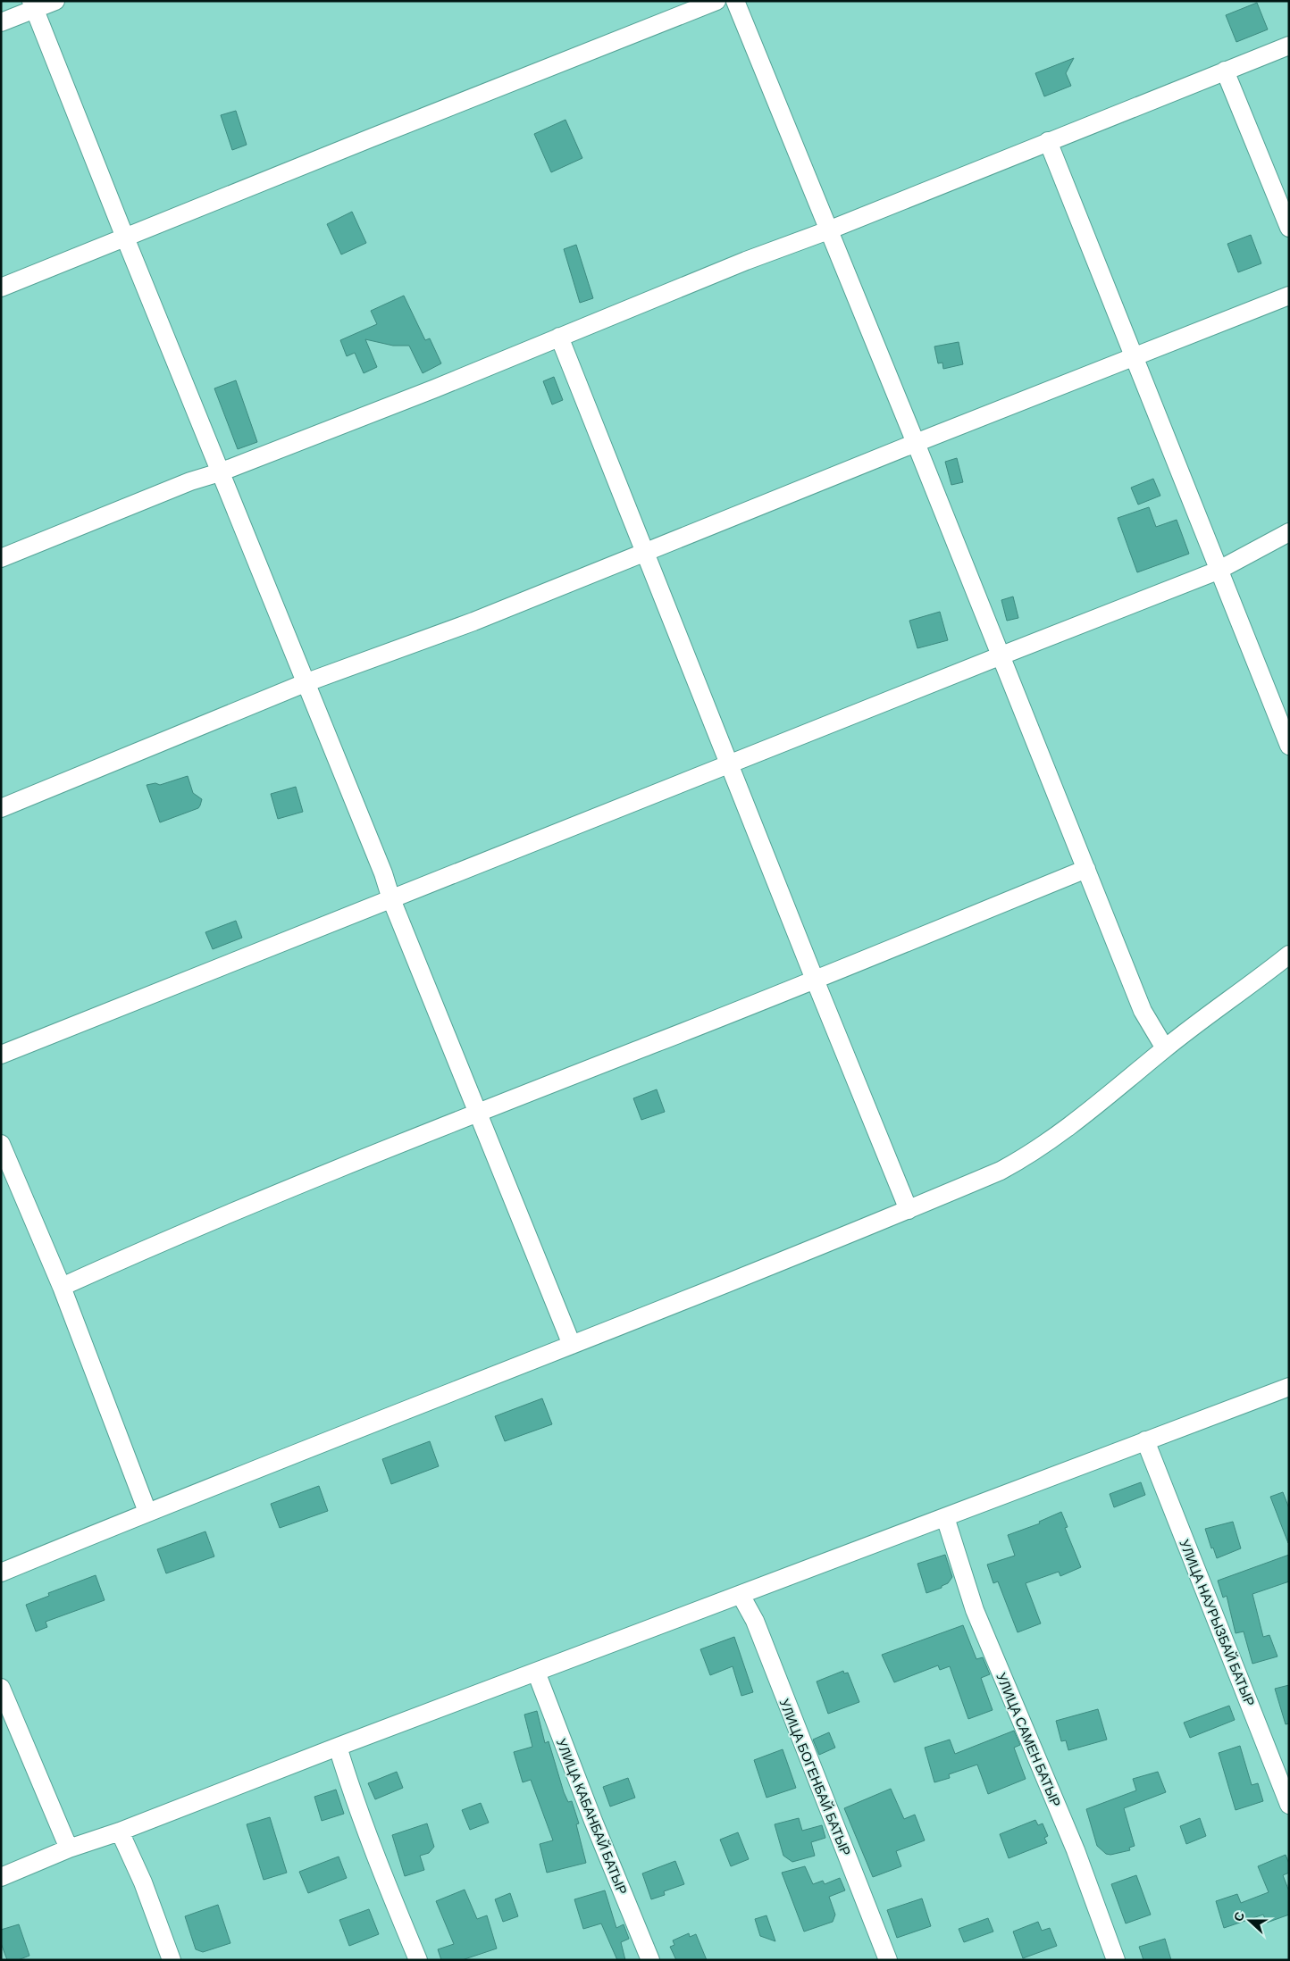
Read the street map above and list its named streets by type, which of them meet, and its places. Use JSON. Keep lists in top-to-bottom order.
{
  "streets": {
    "street": [
      "УЛИЦА НАУРЫЗБАЙ БАТЫР",
      "УЛИЦА САМЕН БАТЫР",
      "УЛИЦА БОГЕНБАЙ БАТЫР",
      "УЛИЦА КАБАНБАЙ БАТЫР"
    ]
  },
  "north": "left"
}
